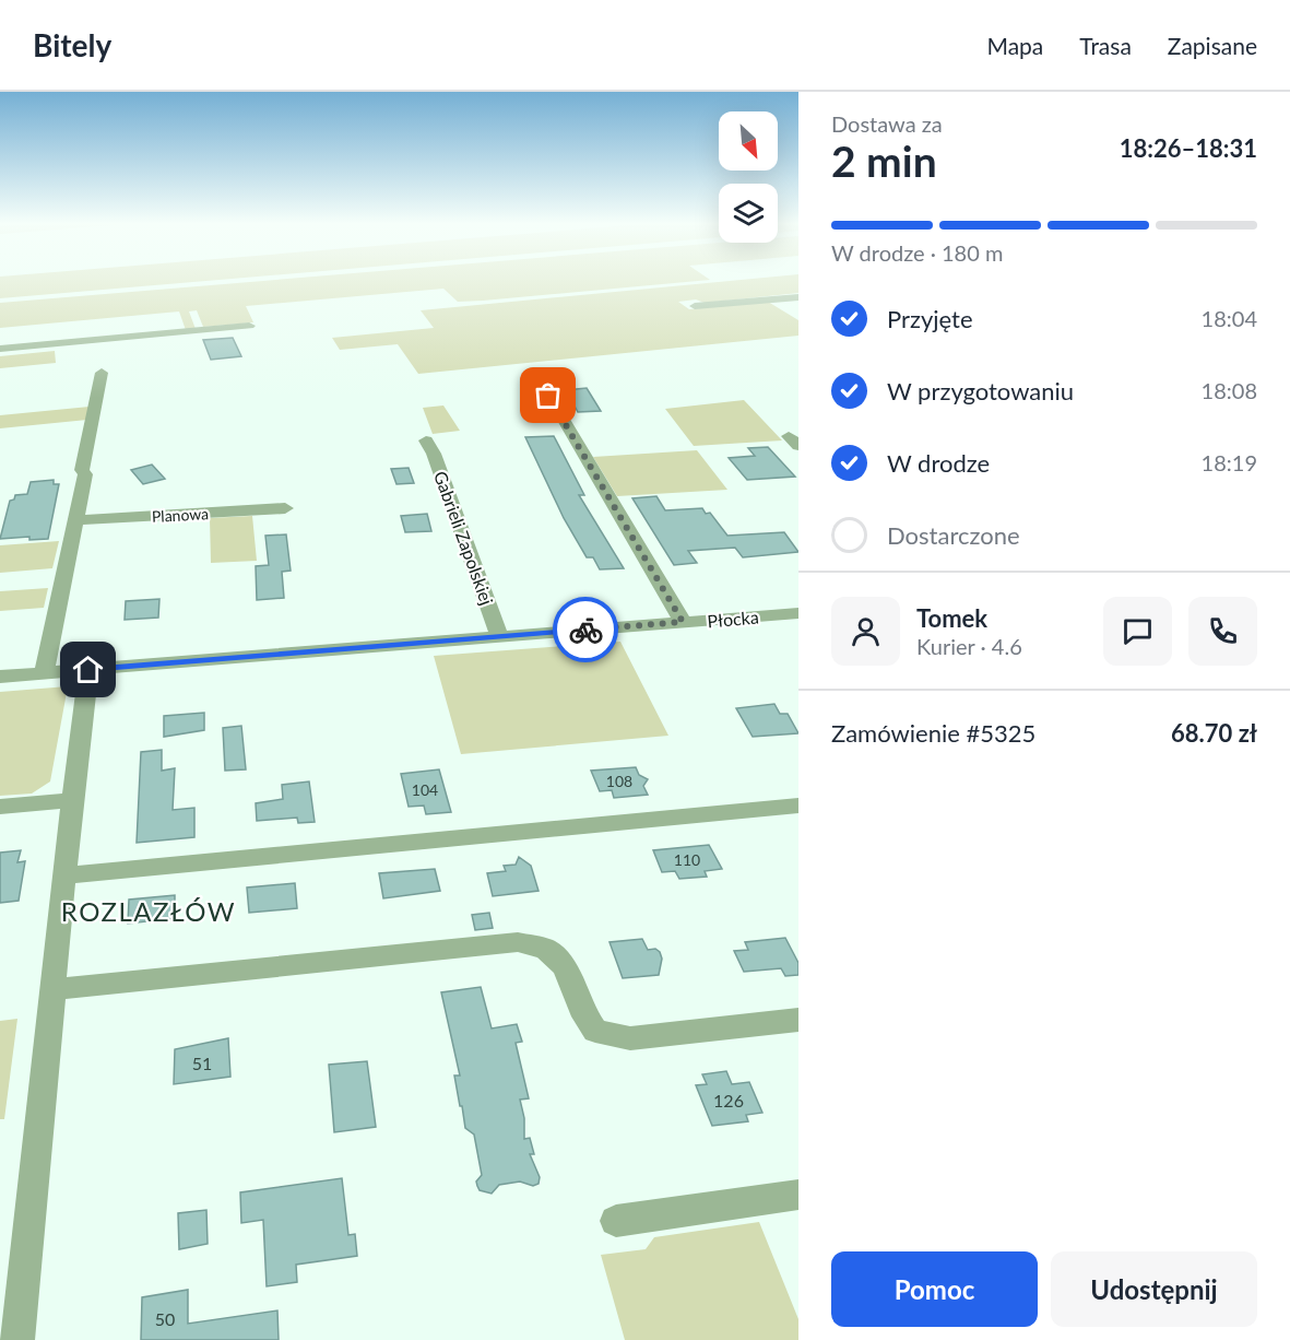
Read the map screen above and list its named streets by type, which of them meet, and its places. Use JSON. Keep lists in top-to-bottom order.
{
  "streets": {
    "street": ["Planowa", "Gabrieli Zapolskiej", "Płocka"]
  },
  "crossings": [
    ["Gabrieli Zapolskiej", "Płocka"]
  ],
  "districts": ["ROZLAZŁÓW"],
  "house_numbers": [
    "108",
    "104",
    "110",
    "51",
    "126",
    "50"
  ],
  "north": "bottom right",
  "page": {
    "header": "Bitely",
    "nav": ["Mapa", "Trasa", "Zapisane"],
    "heading": ["2 min", "Dostawa za", "18:26–18:31"],
    "panel": [
      "Tomek",
      "Kurier · 4.6",
      "Zamówienie #5325",
      "68.70 zł"
    ],
    "bar": "W drodze · 180 m",
    "list": [
      ["Przyjęte", "18:04"],
      ["W przygotowaniu", "18:08"],
      ["W drodze", "18:19"],
      "Dostarczone"
    ],
    "buttons": ["Pomoc", "Udostępnij"]
  }
}
